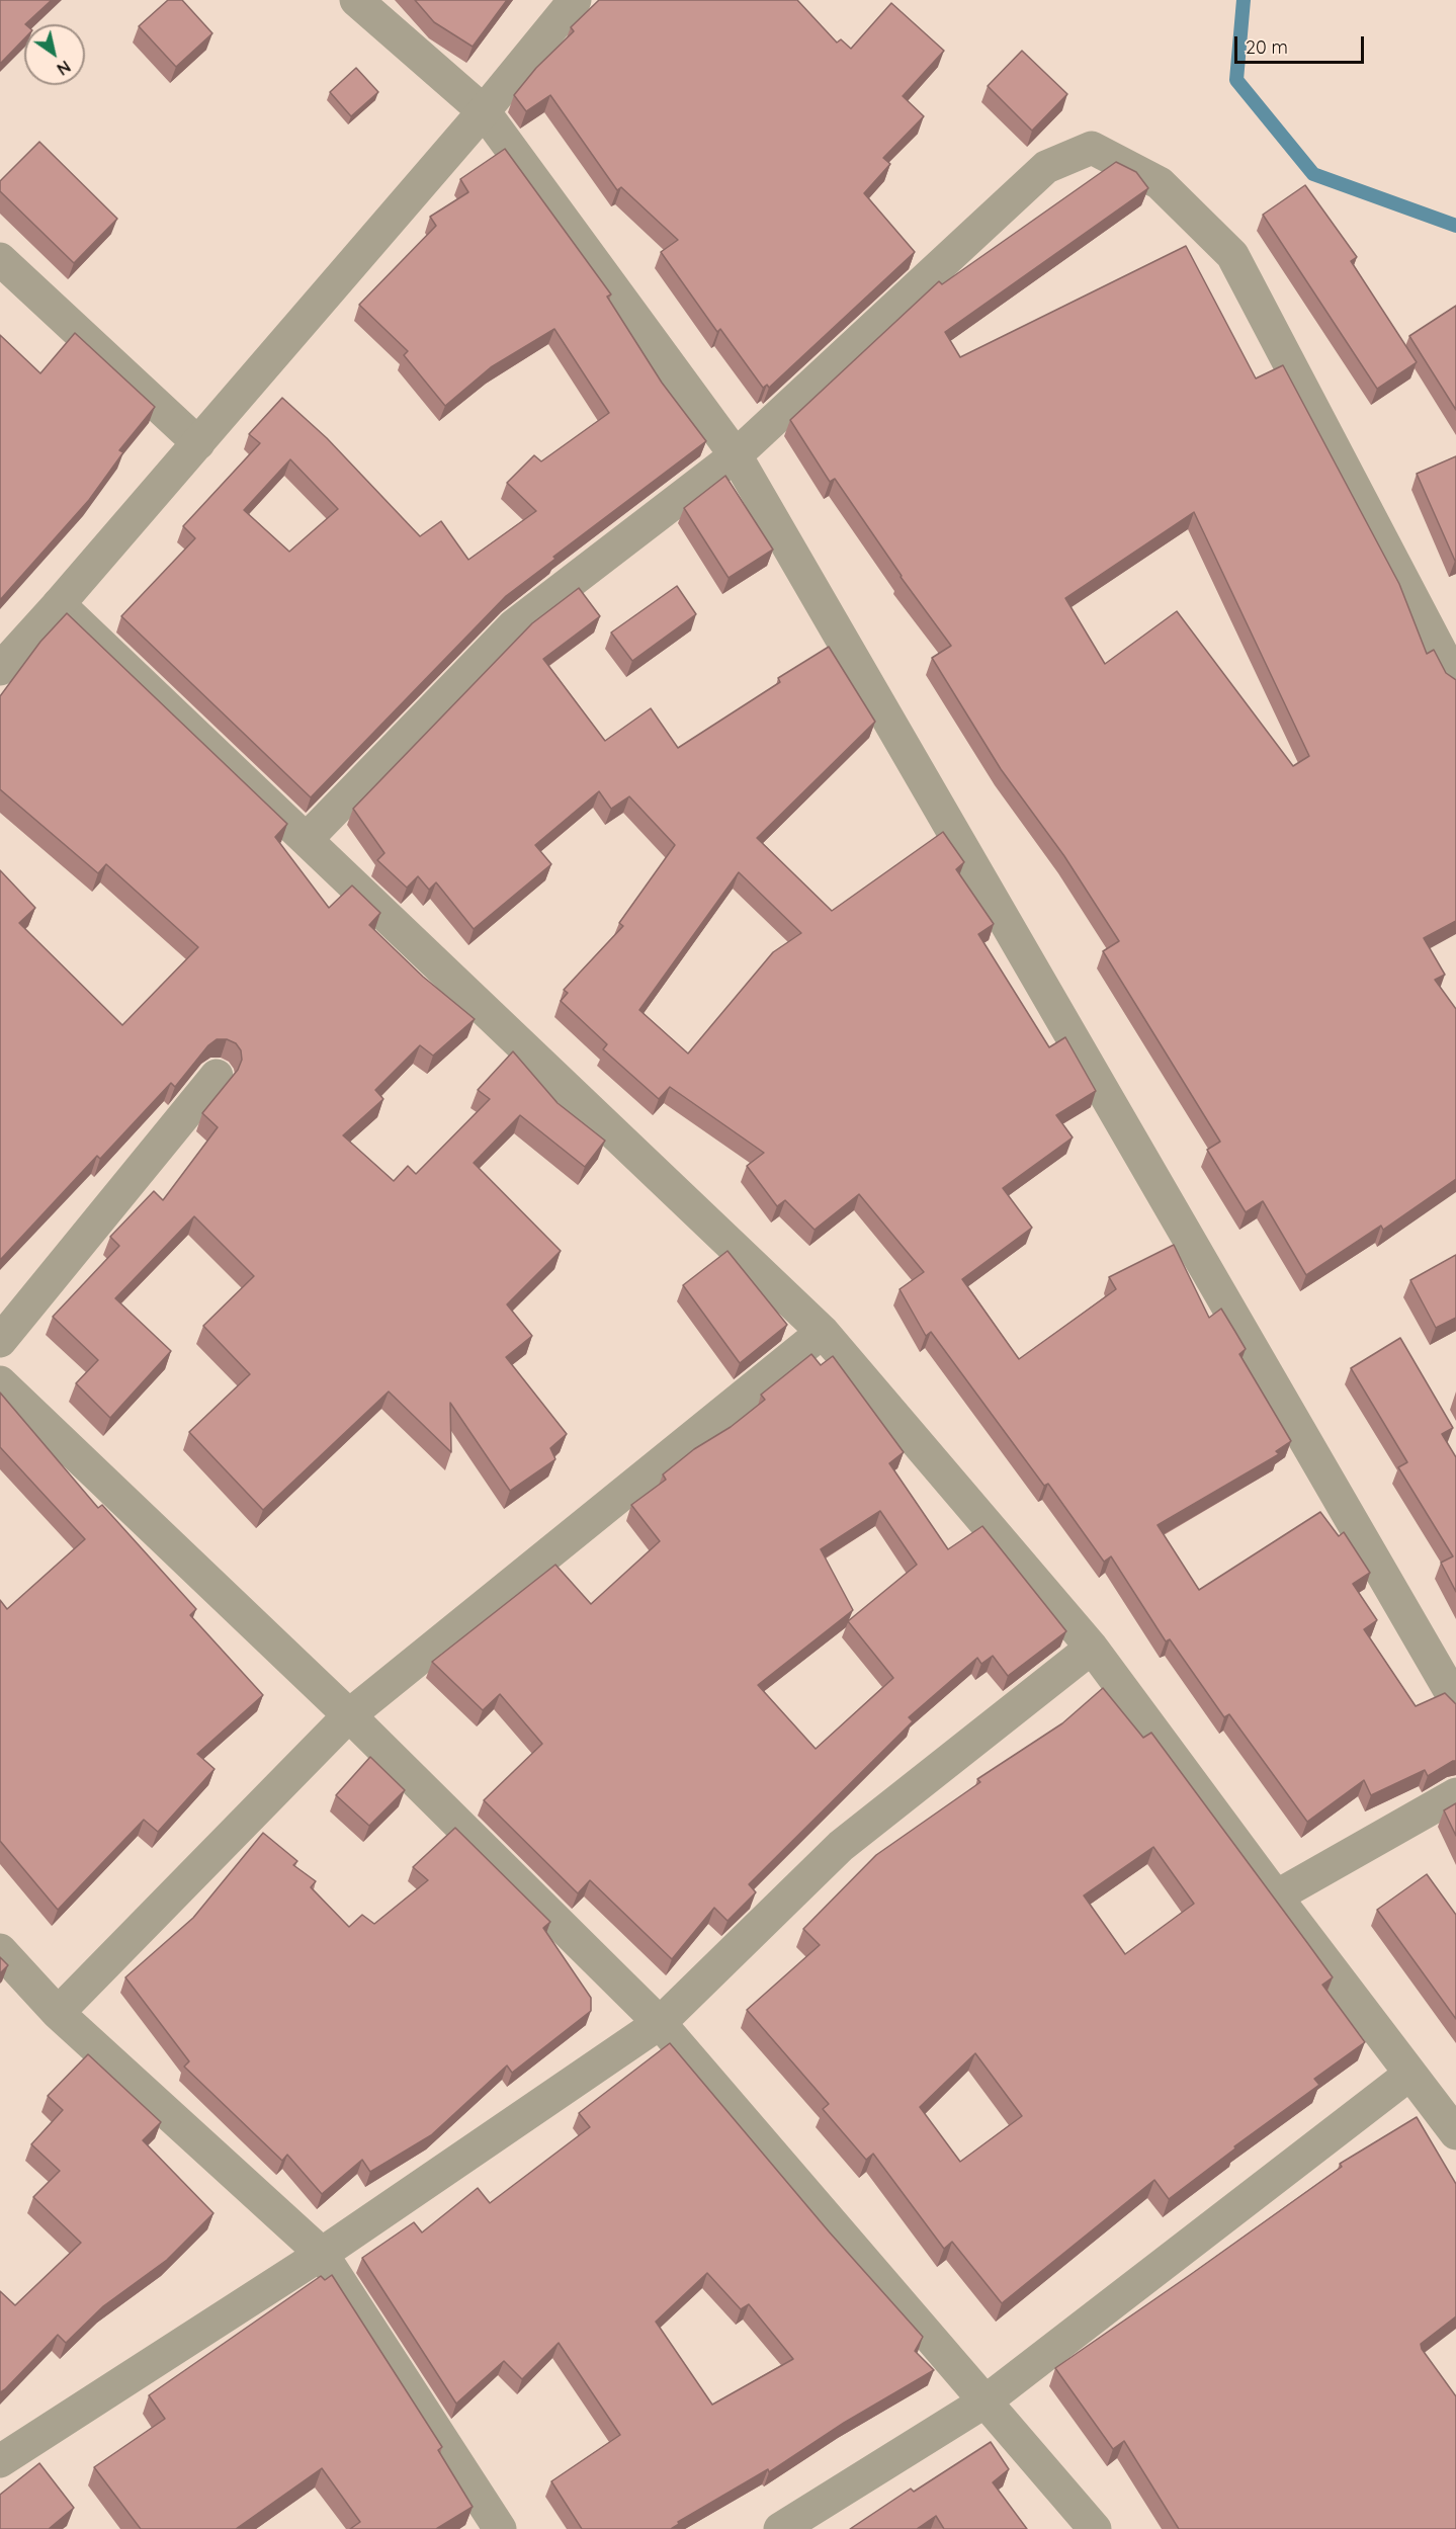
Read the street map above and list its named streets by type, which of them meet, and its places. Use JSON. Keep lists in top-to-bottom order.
{
  "scale_bar": "20 m",
  "north": "bottom right"
}
